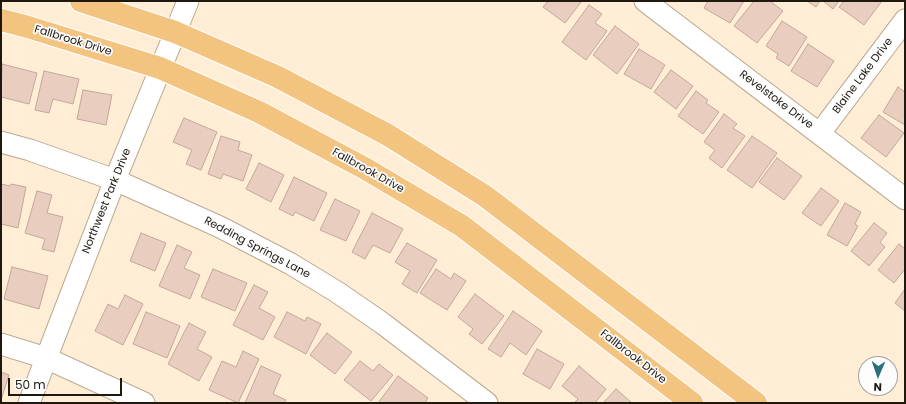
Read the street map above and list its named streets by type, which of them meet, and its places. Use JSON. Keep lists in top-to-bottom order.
{
  "streets": {
    "main road": ["Fallbrook Drive"],
    "street": [
      "Blaine Lake Drive",
      "Revelstoke Drive",
      "Northwest Park Drive",
      "Redding Springs Lane"
    ]
  },
  "crossings": [
    ["Fallbrook Drive", "Northwest Park Drive"],
    ["Blaine Lake Drive", "Revelstoke Drive"],
    ["Northwest Park Drive", "Redding Springs Lane"]
  ],
  "scale_bar": "50 m",
  "north": "bottom"
}
